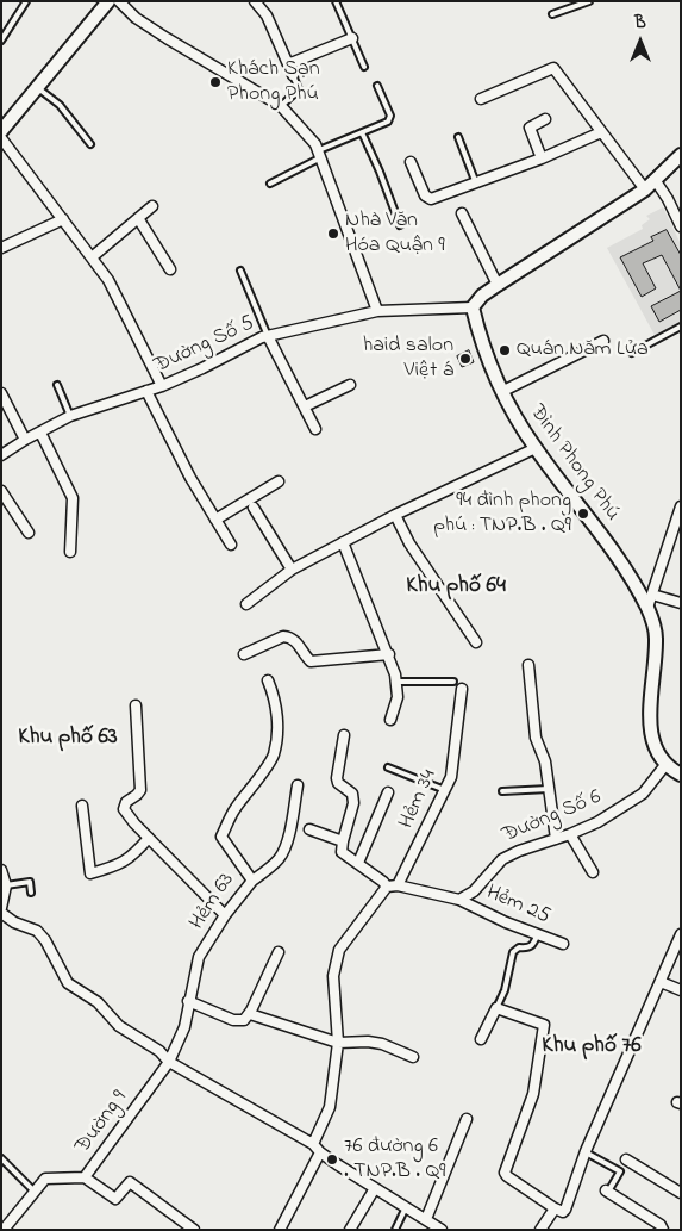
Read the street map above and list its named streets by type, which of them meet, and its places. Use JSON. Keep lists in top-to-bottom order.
{
  "streets": {
    "street": [
      "Đường Số 5",
      "Đình Phong Phú",
      "Hẻm 34",
      "Đường Số 6",
      "Hẻm 63",
      "Hẻm 25",
      "Đường 9"
    ]
  },
  "crossings": [
    ["Đường Số 5", "Đình Phong Phú"],
    ["Đình Phong Phú", "Đường Số 6"],
    ["Đường Số 6", "Hẻm 25"],
    ["Hẻm 63", "Đường 9"]
  ],
  "districts": ["Khu phố 64", "Khu phố 63", "Khu phố 76"],
  "places": [
    "Khách Sạn Phong Phú",
    "Nhà Văn Hóa Quận 9",
    "Quán Năm Lửa",
    "haid salon Việt á",
    "94 đình phong phú : TNP.B . Q9",
    "76 đường 6 . TNP.B . Q9"
  ],
  "north": "top"
}
